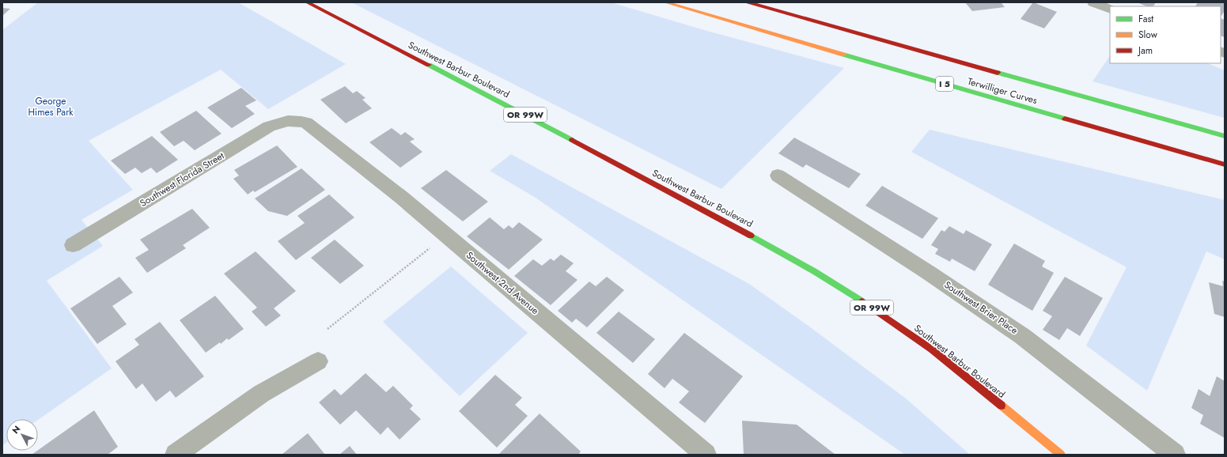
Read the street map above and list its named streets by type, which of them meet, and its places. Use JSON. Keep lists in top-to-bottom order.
{
  "streets": {
    "main road": [
      "Southwest Barbur Boulevard",
      "I 5",
      "Terwilliger Curves",
      "OR 99W"
    ],
    "street": ["Southwest Florida Street", "Southwest 2nd Avenue", "Southwest Brier Place"]
  },
  "crossings": [
    ["Southwest Florida Street", "Southwest 2nd Avenue"]
  ],
  "parks": ["George Himes Park"],
  "legend": ["Fast", "Slow", "Jam"],
  "north": "top left"
}
